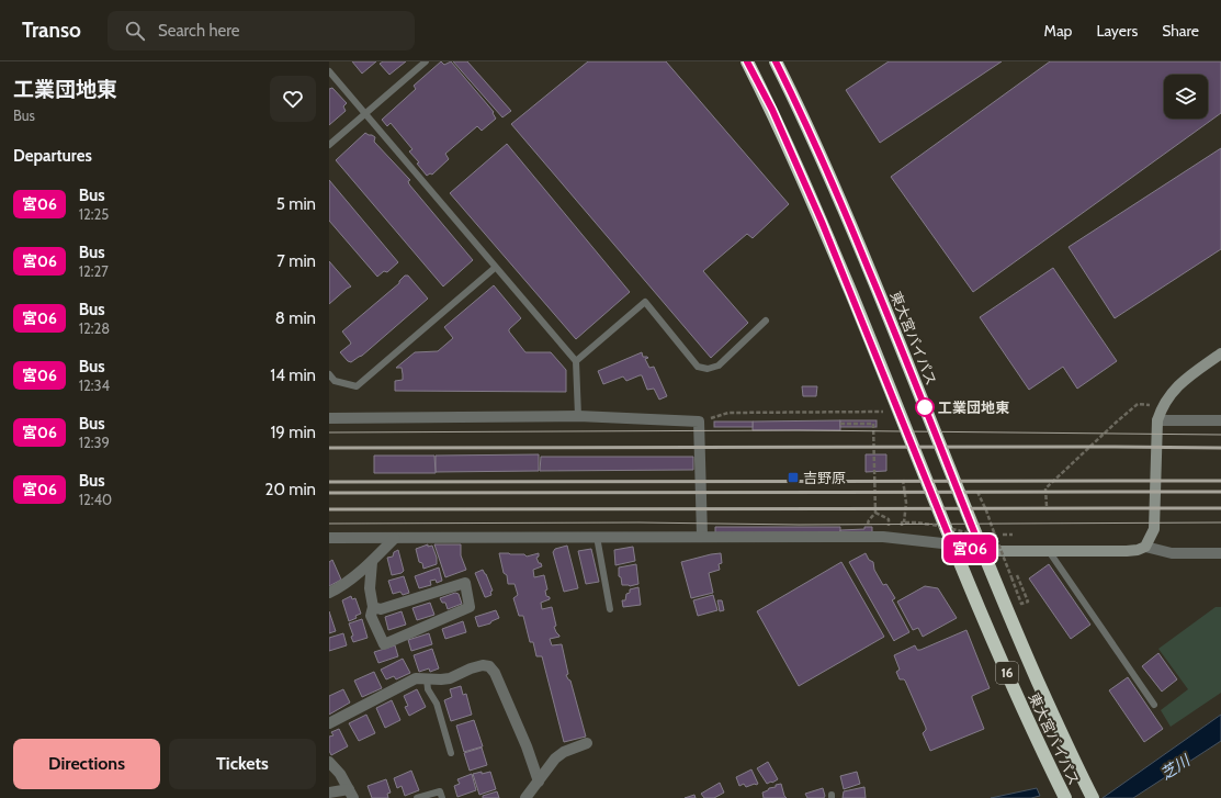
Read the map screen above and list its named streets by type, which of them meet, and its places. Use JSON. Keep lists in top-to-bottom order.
{
  "streets": {
    "highway": ["東大宮バイパス", "16"]
  },
  "water": ["芝川"],
  "places": {
    "other": ["工業団地東"],
    "transit": ["吉野原"]
  },
  "lines": ["bus line 宮06"],
  "page": {
    "header": "Transo",
    "search": "Search here",
    "nav": ["Map", "Layers", "Share"],
    "heading": [
      ["工業団地東", "Bus"],
      "Departures"
    ],
    "on_map": "宮06",
    "list": [
      {
        "mark": "宮06",
        "name": "Bus",
        "note": "12:25",
        "value": "5 min"
      },
      {
        "mark": "宮06",
        "name": "Bus",
        "note": "12:27",
        "value": "7 min"
      },
      {
        "mark": "宮06",
        "name": "Bus",
        "note": "12:28",
        "value": "8 min"
      },
      {
        "mark": "宮06",
        "name": "Bus",
        "note": "12:34",
        "value": "14 min"
      },
      {
        "mark": "宮06",
        "name": "Bus",
        "note": "12:39",
        "value": "19 min"
      },
      {
        "mark": "宮06",
        "name": "Bus",
        "note": "12:40",
        "value": "20 min"
      }
    ],
    "buttons": ["Directions", "Tickets"]
  }
}
